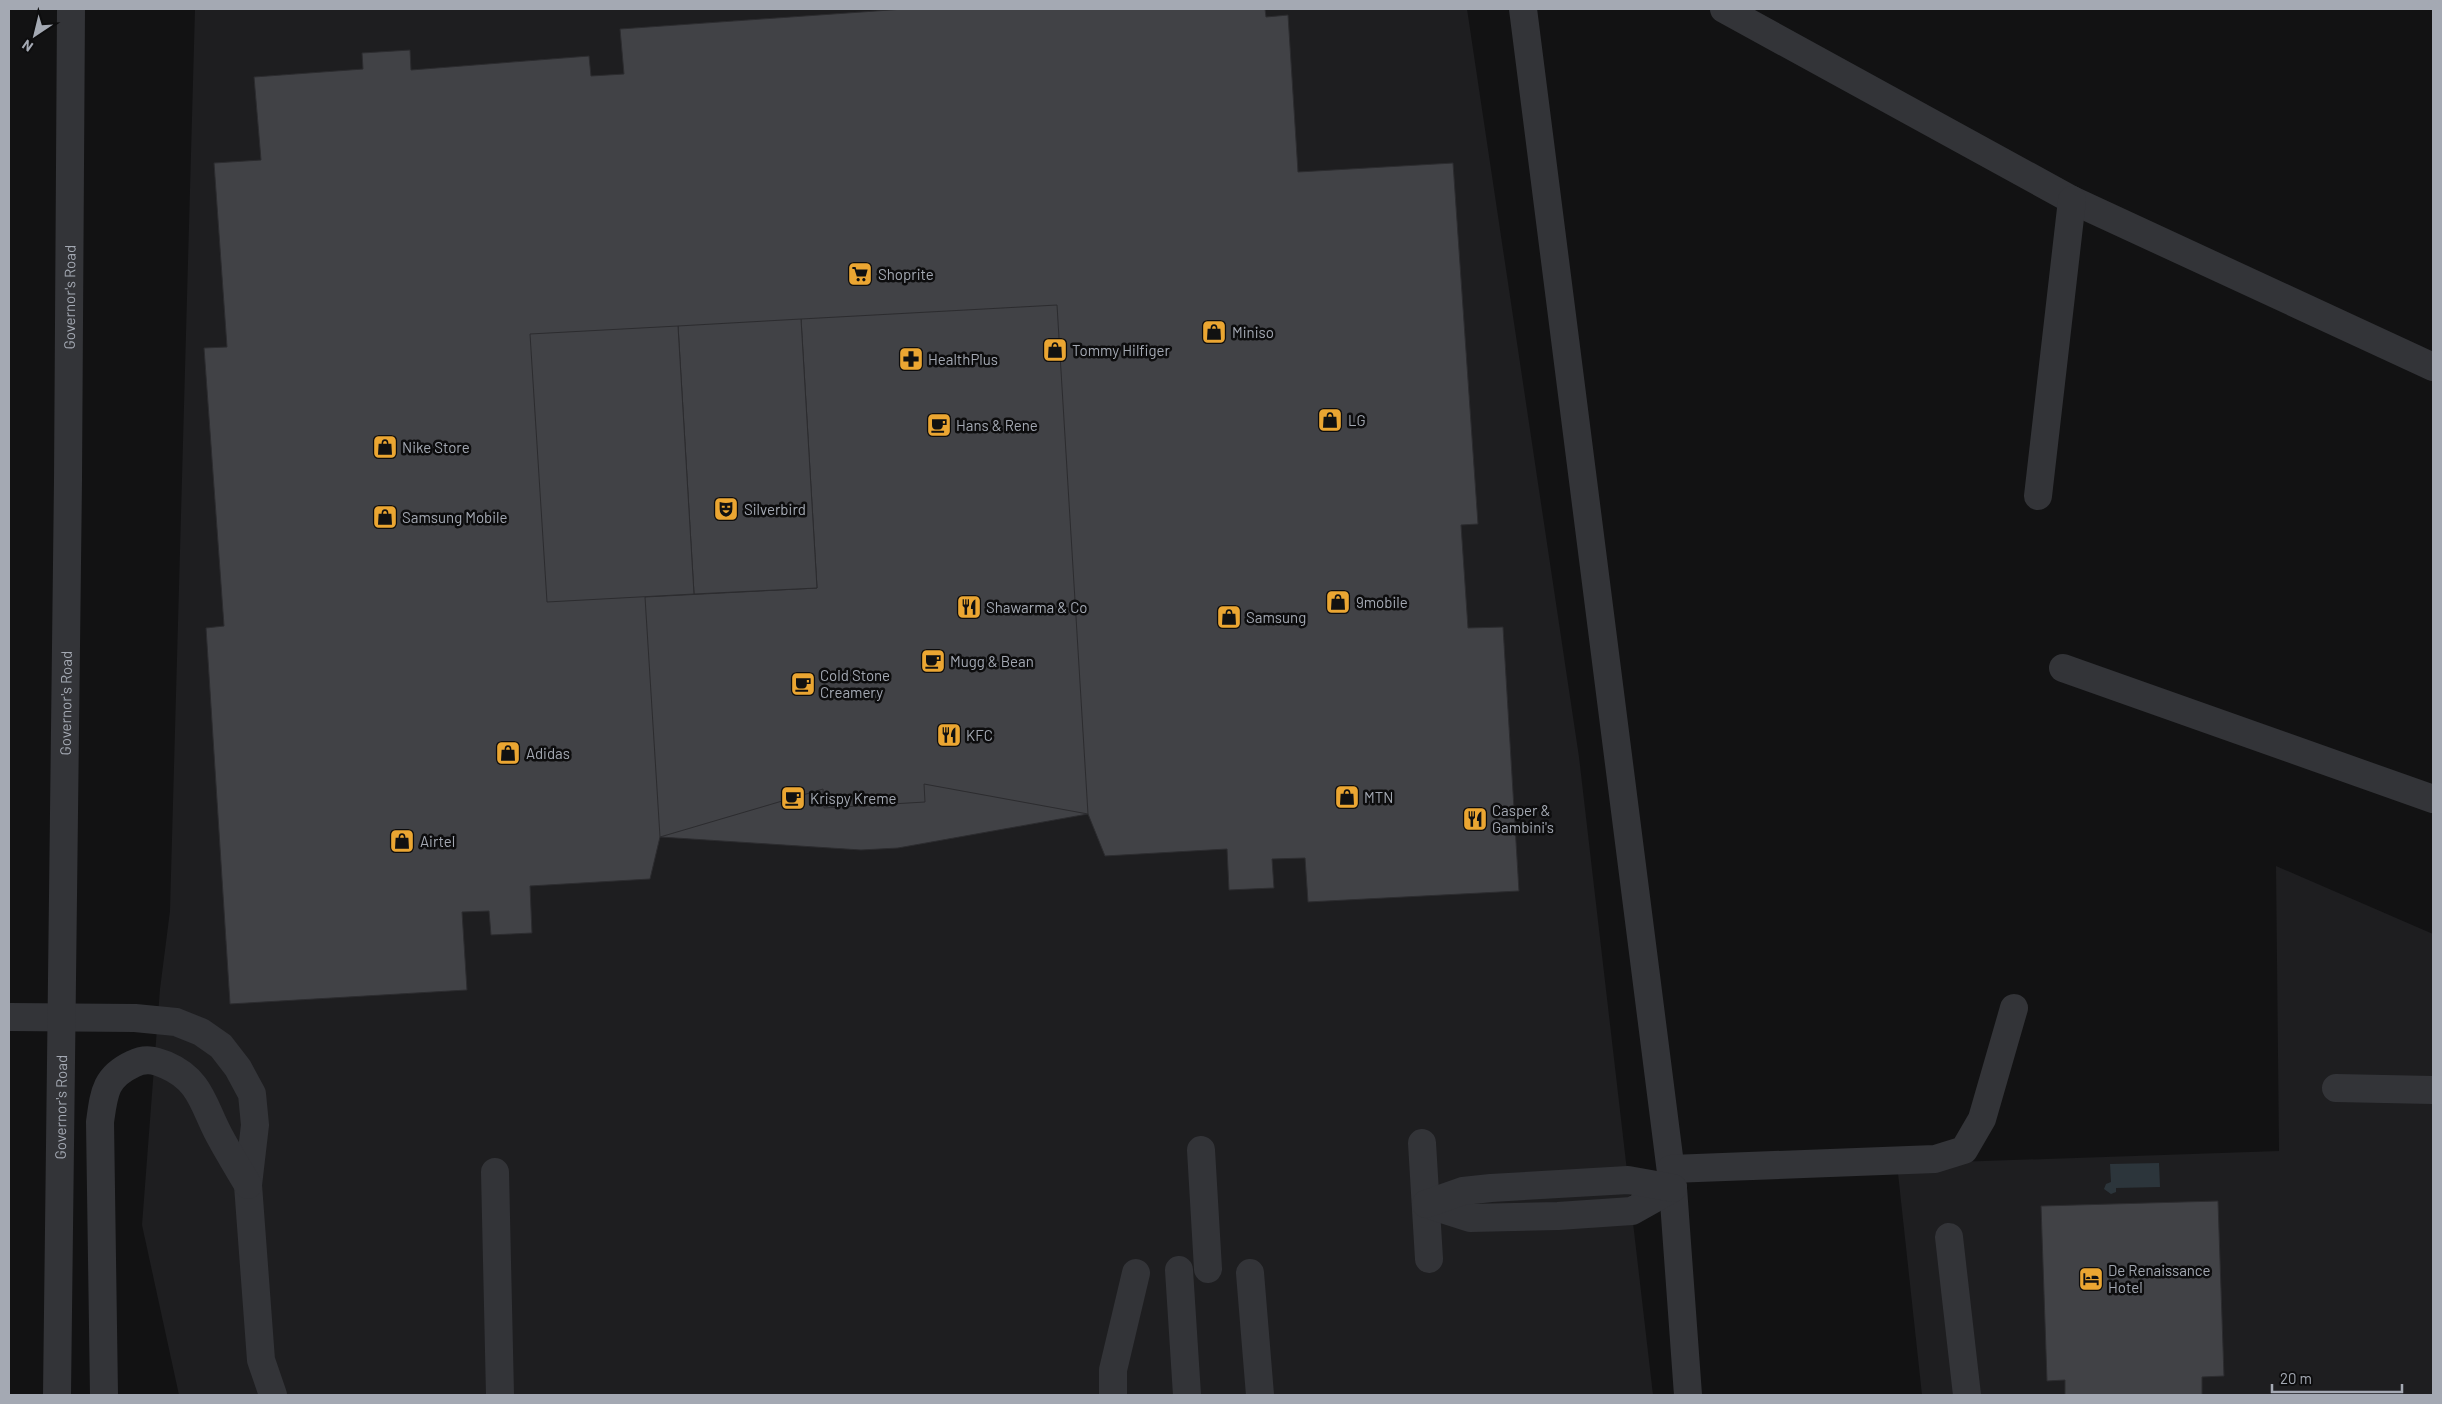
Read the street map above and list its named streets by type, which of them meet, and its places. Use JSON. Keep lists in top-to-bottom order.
{
  "streets": {
    "street": ["Governor's Road"]
  },
  "places": {
    "supermarket": ["Shoprite"],
    "shop": [
      "Miniso",
      "Tommy Hilfiger",
      "LG",
      "Nike Store",
      "Samsung Mobile",
      "9mobile",
      "Samsung",
      "Adidas",
      "MTN",
      "Airtel"
    ],
    "pharmacy": ["HealthPlus"],
    "cafe": [
      "Hans & Rene",
      "Mugg & Bean",
      "Cold Stone Creamery",
      "Krispy Kreme"
    ],
    "theatre": ["Silverbird"],
    "restaurant": ["Shawarma & Co", "KFC", "Casper & Gambini's"],
    "hotel": ["De Renaissance Hotel"]
  },
  "scale_bar": "20 m",
  "north": "bottom left"
}
